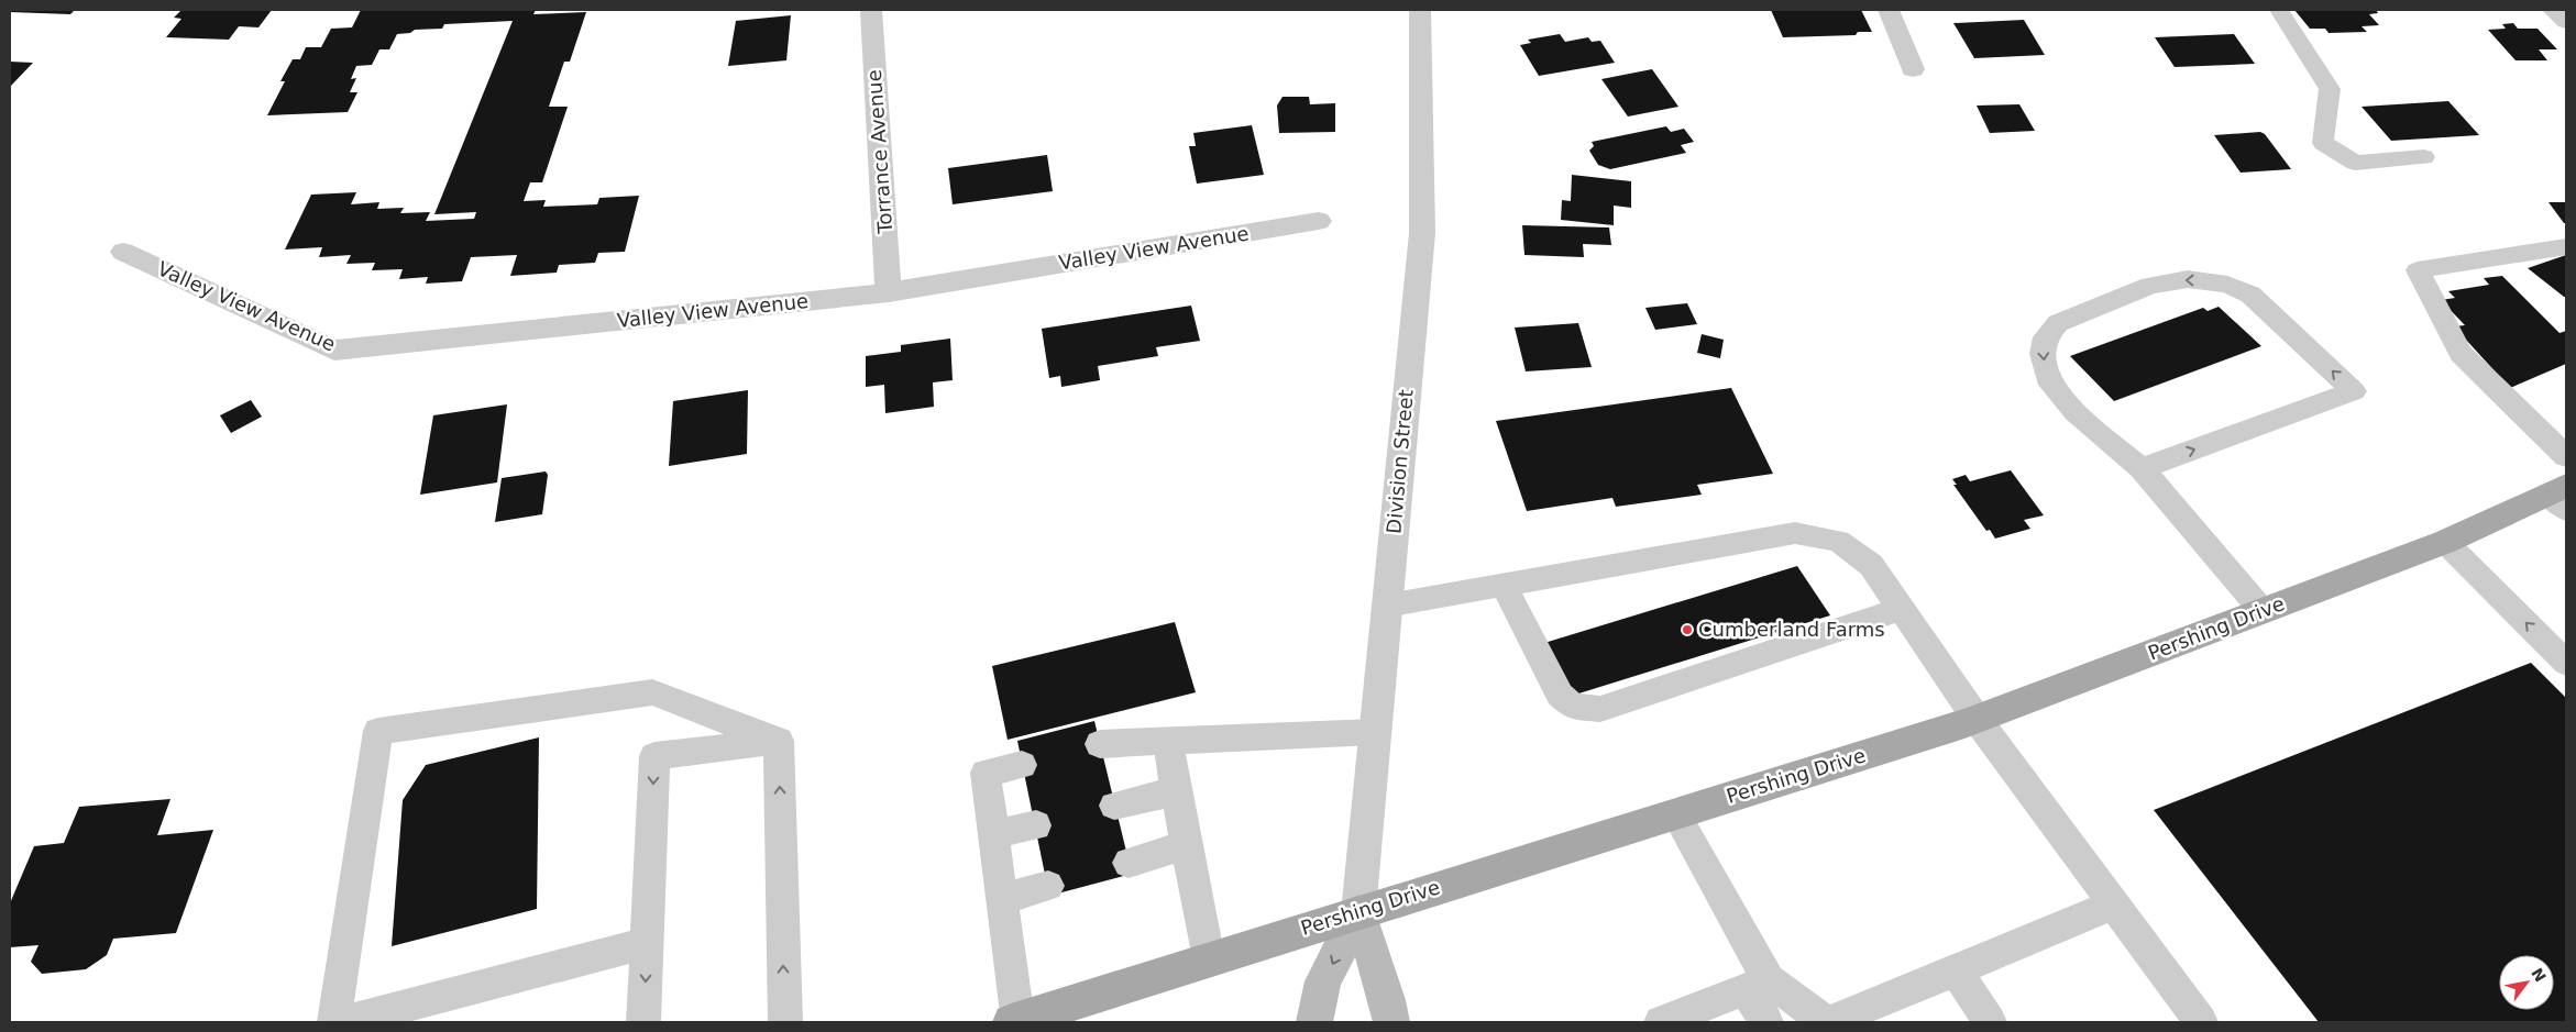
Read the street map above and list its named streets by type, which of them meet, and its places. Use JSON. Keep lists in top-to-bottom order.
{
  "streets": {
    "main road": ["Division Street", "Pershing Drive"],
    "street": ["Torrance Avenue", "Valley View Avenue"]
  },
  "crossings": [
    ["Torrance Avenue", "Valley View Avenue"],
    ["Division Street", "Pershing Drive"]
  ],
  "places": ["Cumberland Farms"],
  "north": "top right"
}
